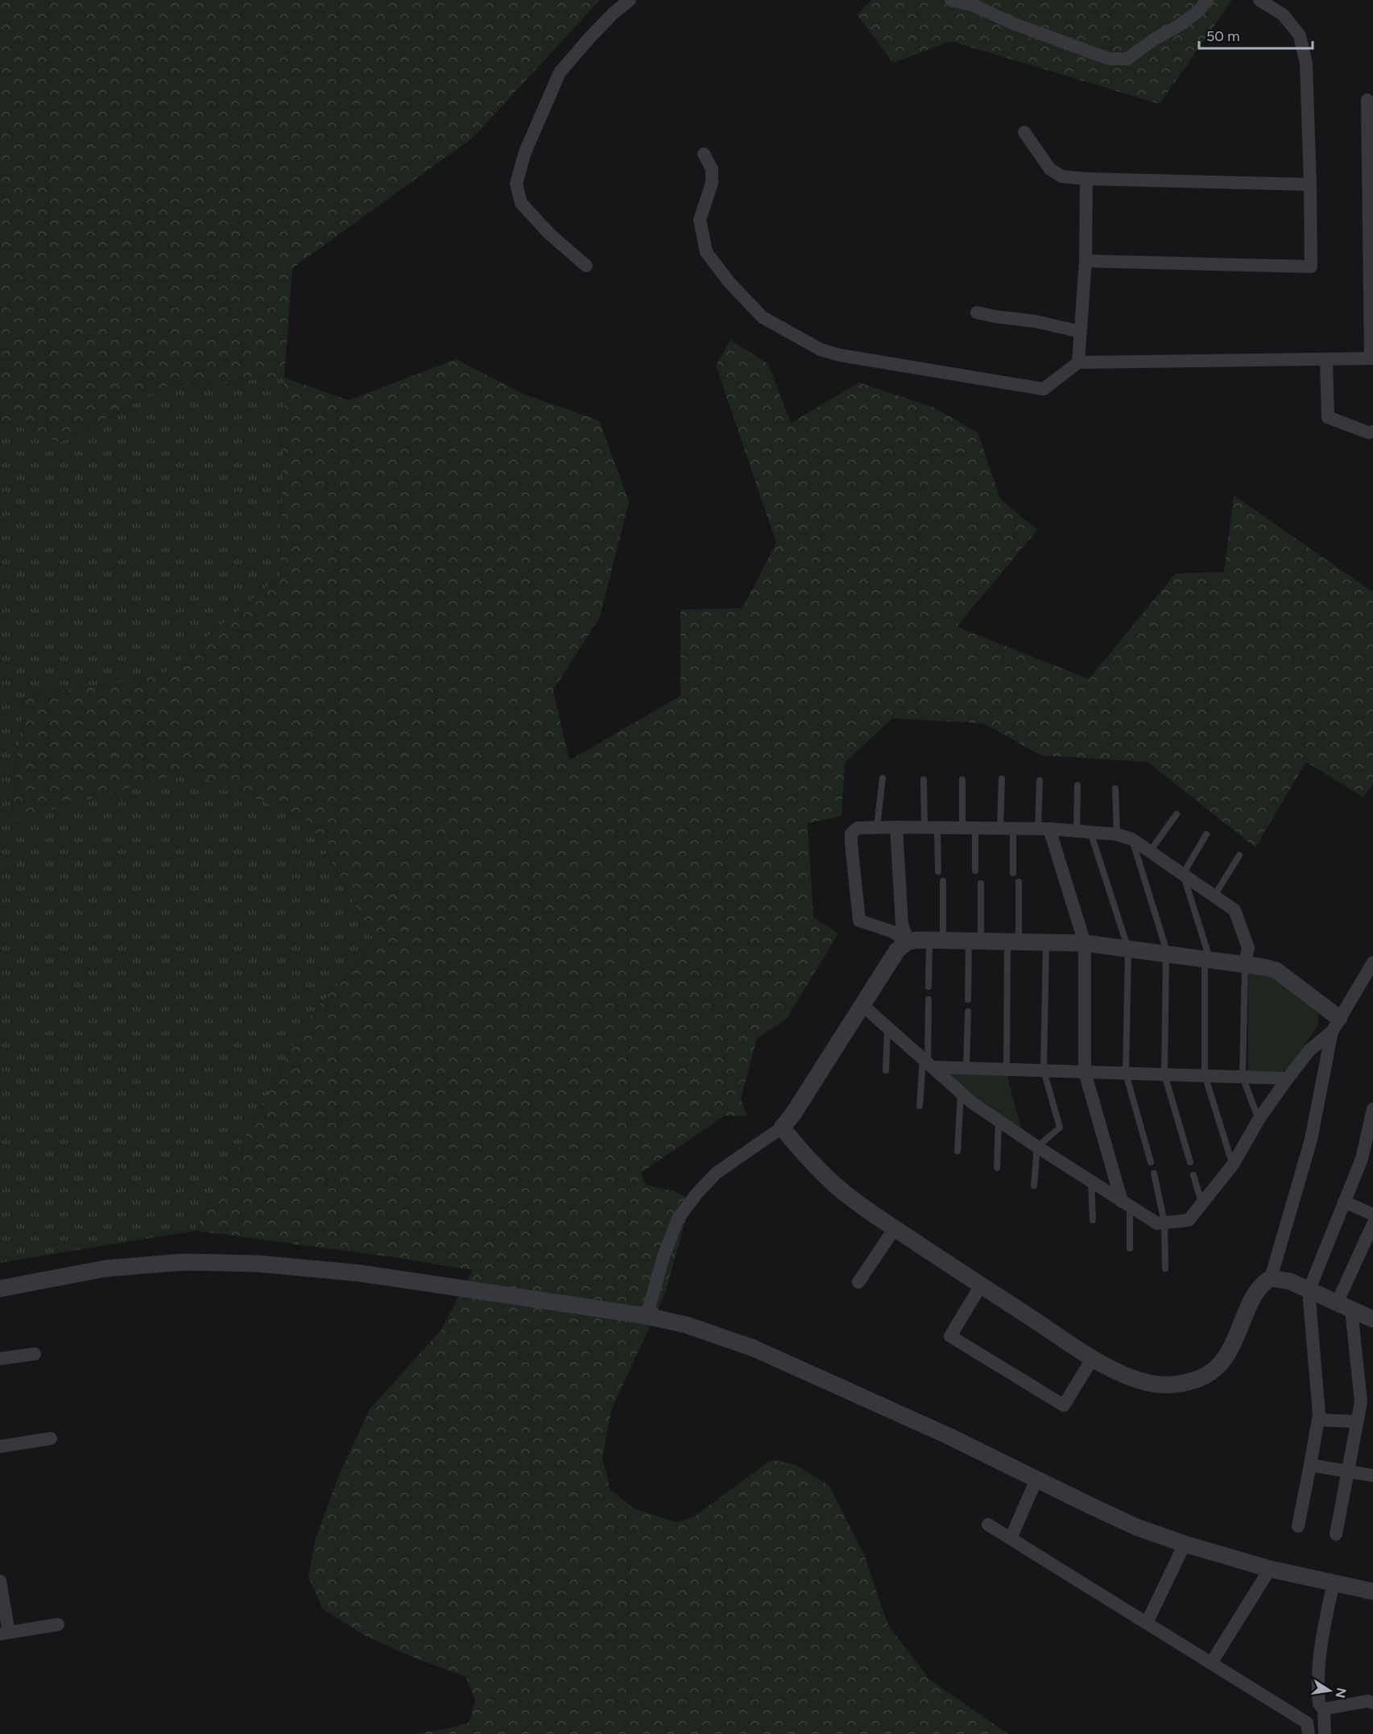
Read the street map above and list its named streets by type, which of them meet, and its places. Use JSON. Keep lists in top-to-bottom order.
{
  "scale_bar": "50 m",
  "north": "right"
}
